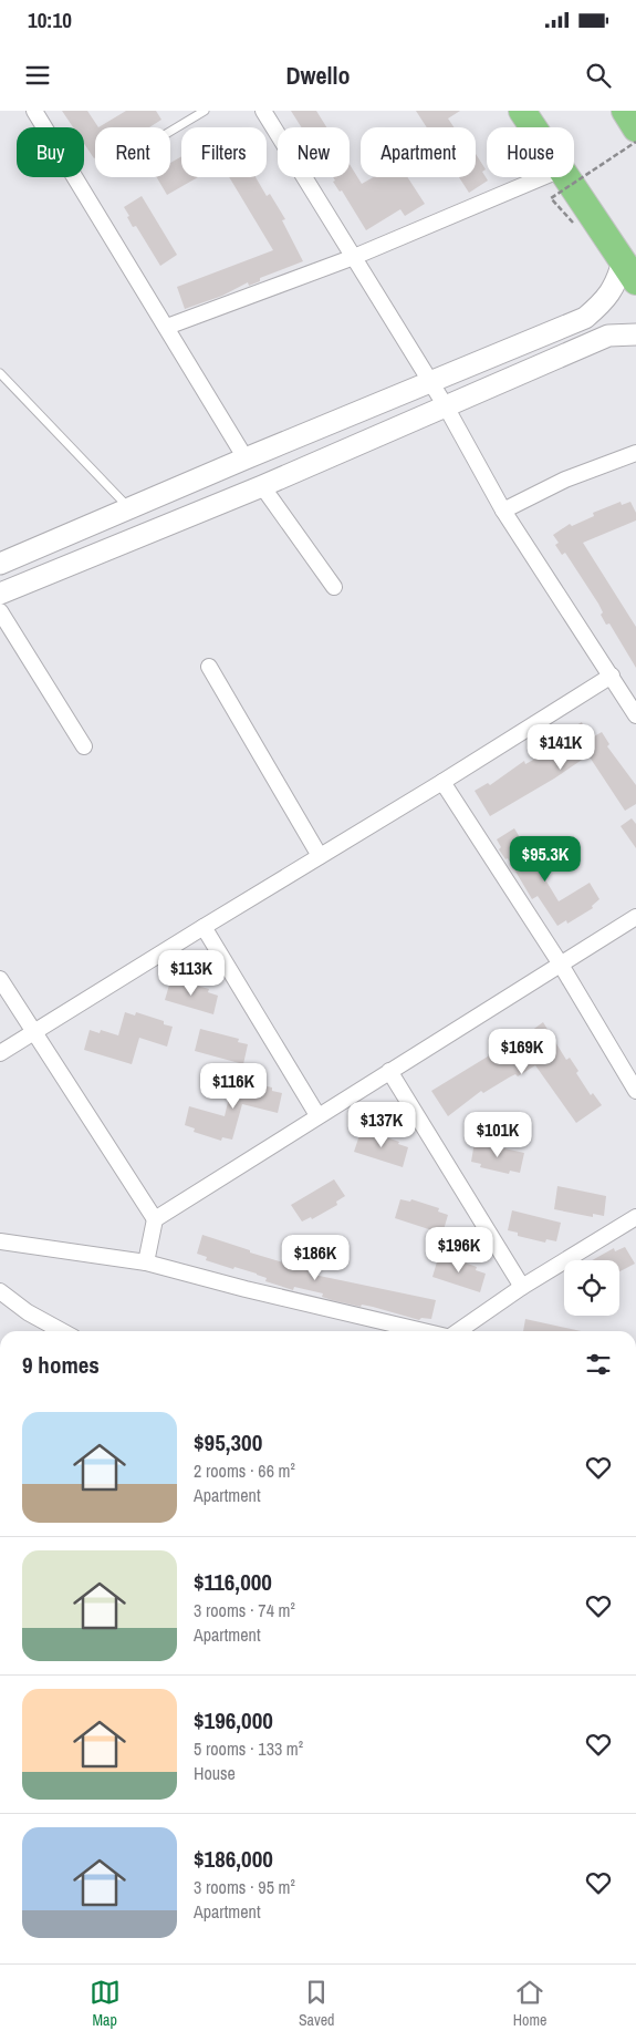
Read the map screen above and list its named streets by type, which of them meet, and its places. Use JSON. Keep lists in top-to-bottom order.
{
  "page": {
    "status": "10:10",
    "header": "Dwello",
    "chip": [
      "Buy",
      "Rent",
      "Filters",
      "New",
      "Apartment",
      "House"
    ],
    "price": [
      "$141K",
      "$95.3K",
      "$113K",
      "$169K",
      "$116K",
      "$137K",
      "$101K",
      "$196K",
      "$186K"
    ],
    "heading": "9 homes",
    "list": [
      {
        "name": "$95,300",
        "note": "2 rooms · 66 m² · Apartment"
      },
      {
        "name": "$116,000",
        "note": "3 rooms · 74 m² · Apartment"
      },
      {
        "name": "$196,000",
        "note": "5 rooms · 133 m² · House"
      },
      {
        "name": "$186,000",
        "note": "3 rooms · 95 m² · Apartment"
      }
    ],
    "tabs": ["Map", "Saved", "Home"]
  }
}
